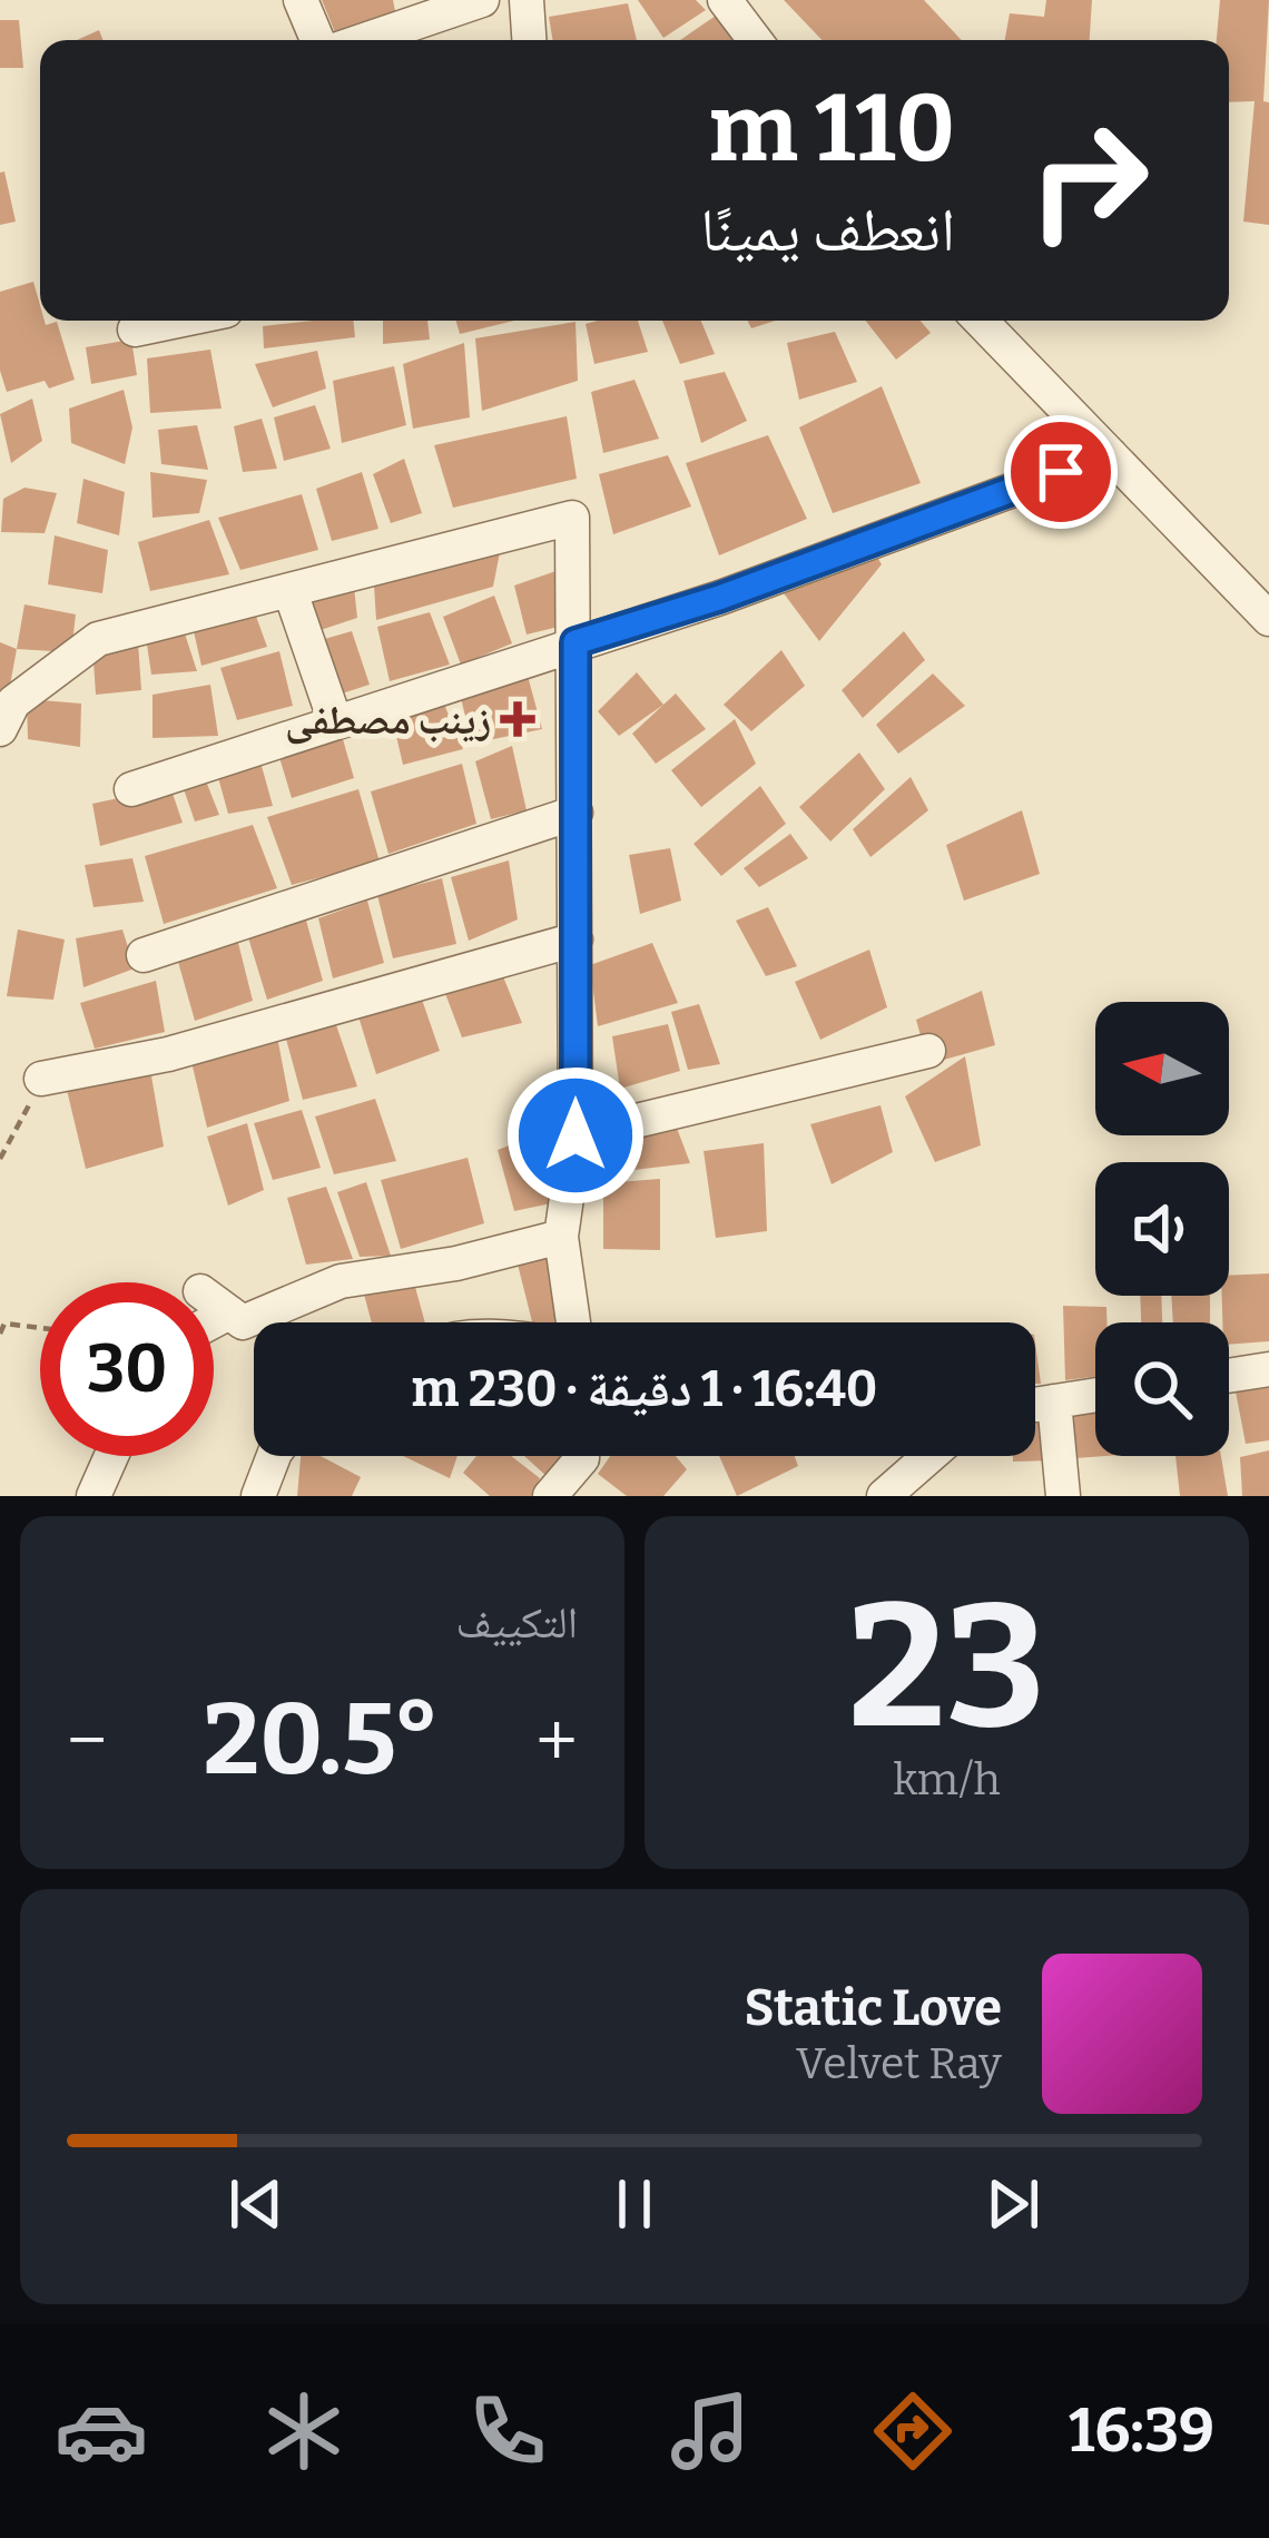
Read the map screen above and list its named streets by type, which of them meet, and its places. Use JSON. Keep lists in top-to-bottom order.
{
  "places": {
    "health": ["زينب مصطفى"]
  },
  "north": "left",
  "page": {
    "turn": ["110 m", "انعطف يمينًا"],
    "limit": "30",
    "trip": "16:40 · 1 دقيقة · 230 m",
    "tile": [
      ["23", "km/h"],
      "التكييف"
    ],
    "heat": ["−", "20.5°", "+"],
    "song": ["Static Love", "Velvet Ray"],
    "tabs": "16:39"
  }
}
